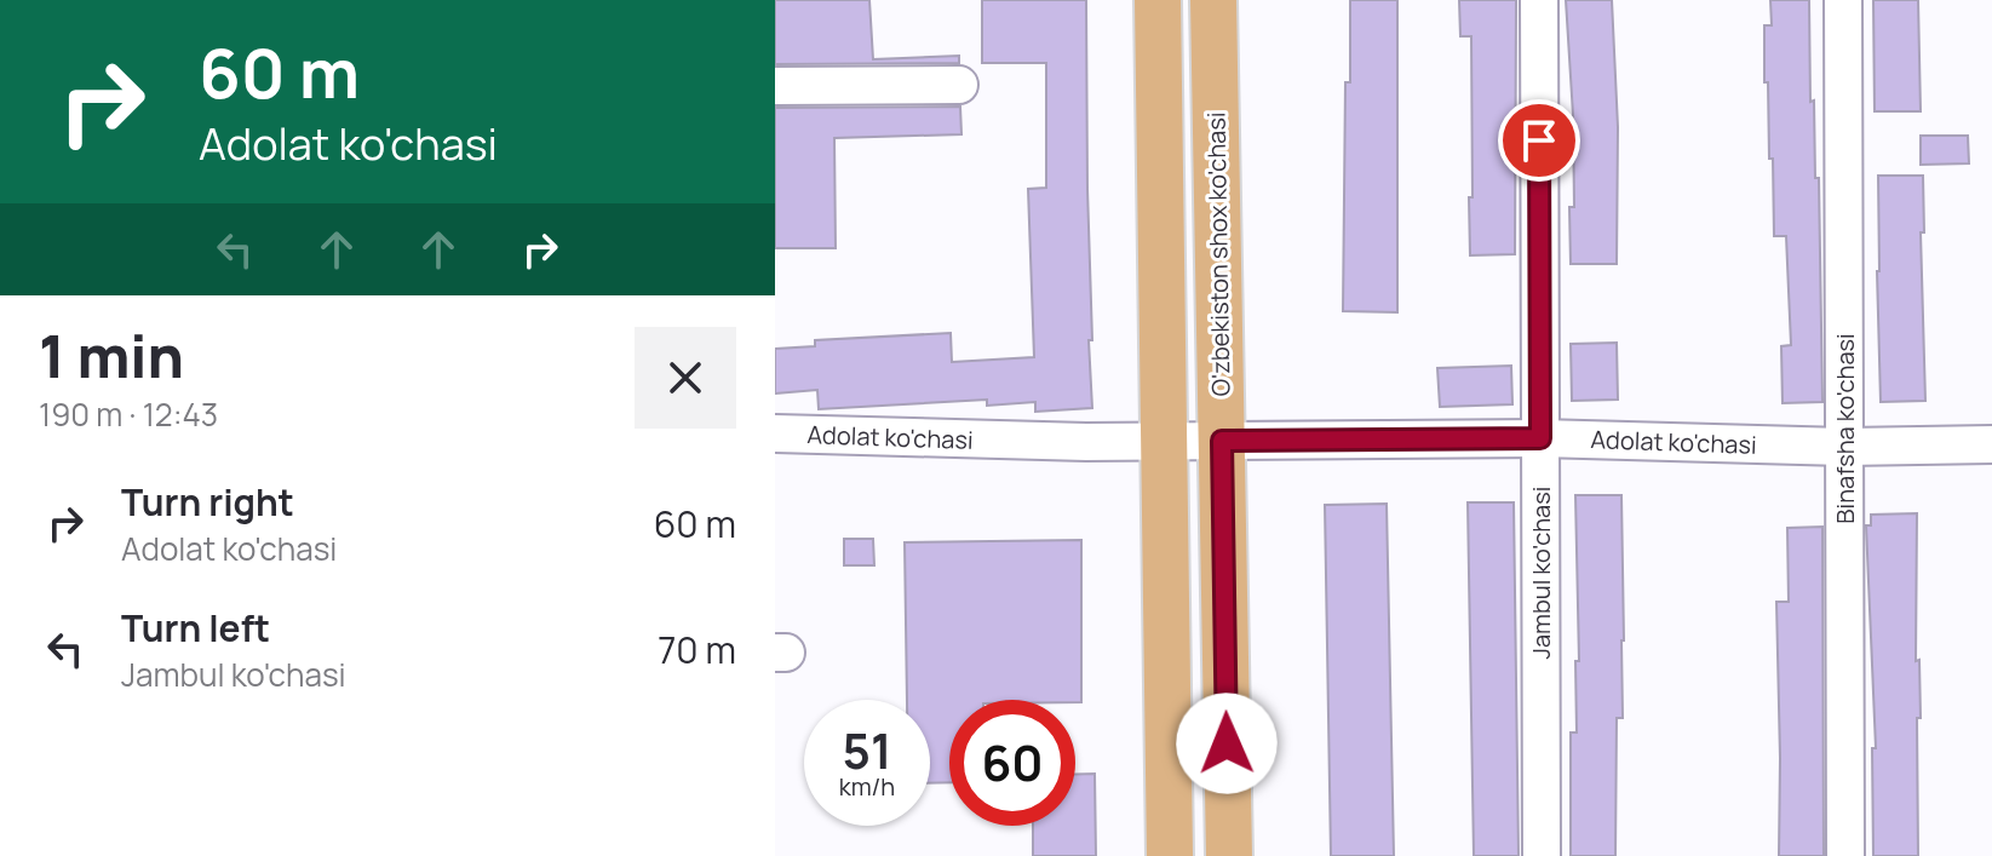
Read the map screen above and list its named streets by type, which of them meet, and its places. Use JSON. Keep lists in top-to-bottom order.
{
  "streets": {
    "main road": ["O'zbekiston shox ko'chasi"],
    "street": ["Binafsha ko'chasi", "Adolat ko'chasi", "Jambul ko'chasi"]
  },
  "crossings": [
    ["O'zbekiston shox ko'chasi", "Adolat ko'chasi"],
    ["Binafsha ko'chasi", "Adolat ko'chasi"],
    ["Adolat ko'chasi", "Jambul ko'chasi"]
  ],
  "page": {
    "turn": ["60 m", "Adolat ko'chasi"],
    "heading": ["1 min", "190 m · 12:43"],
    "list": [
      {
        "name": "Turn right",
        "note": "Adolat ko'chasi",
        "value": "60 m"
      },
      {
        "name": "Turn left",
        "note": "Jambul ko'chasi",
        "value": "70 m"
      }
    ],
    "speed": "51 km/h",
    "limit": "60"
  }
}
